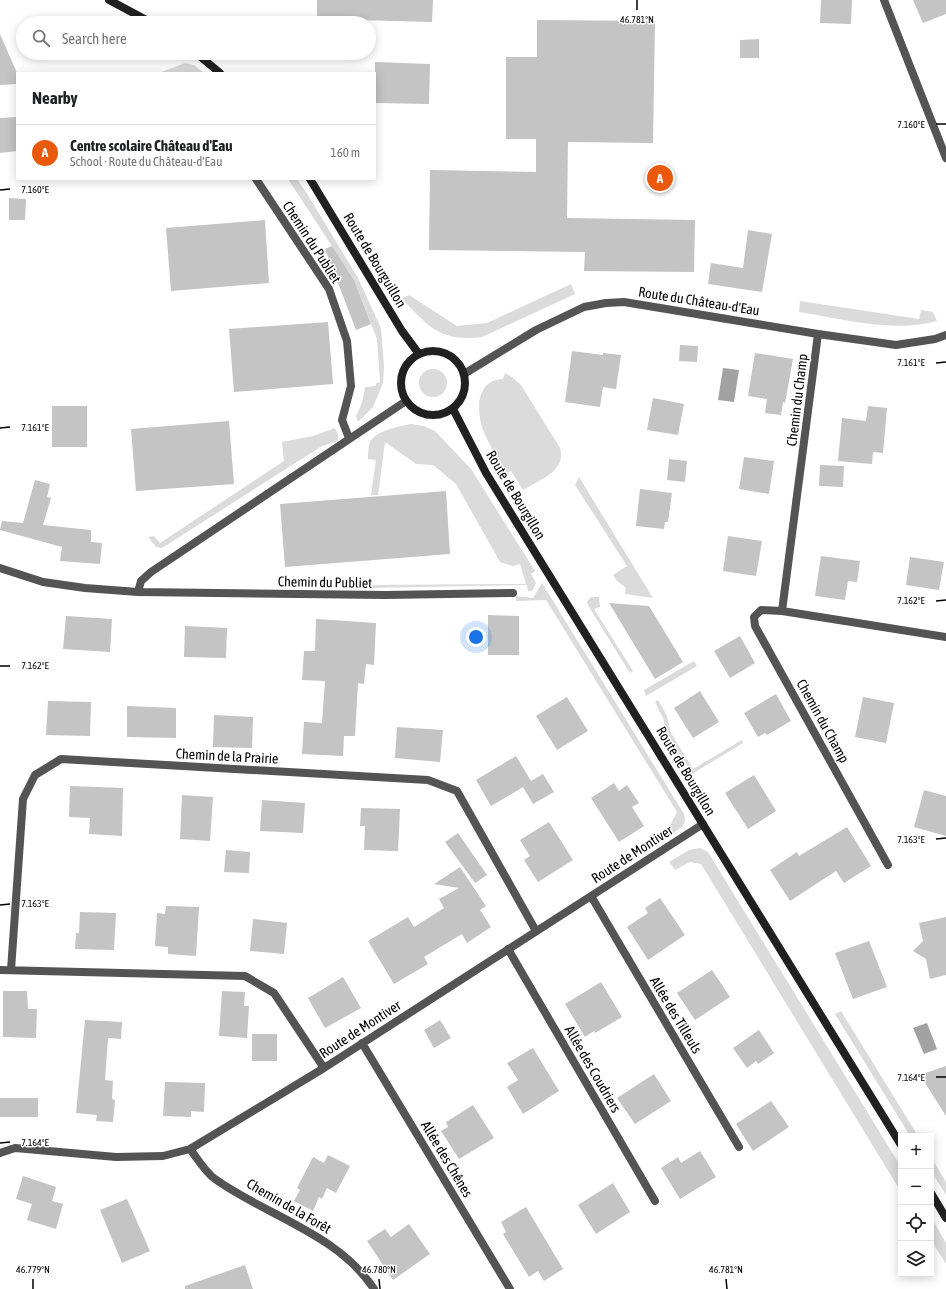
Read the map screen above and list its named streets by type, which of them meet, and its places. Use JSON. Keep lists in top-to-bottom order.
{
  "streets": {
    "main road": ["Route de Bourguillon", "Route de Bourgillon"],
    "street": [
      "Chemin du Publiet",
      "Route du Château-d'Eau",
      "Chemin du Champ",
      "Chemin de la Prairie",
      "Route de Montiver",
      "Allée des Tilleuls",
      "Allée des Coudriers",
      "Allée des Chênes",
      "Chemin de la Forêt"
    ]
  },
  "crossings": [
    ["Route de Bourguillon", "Route du Château-d'Eau"],
    ["Route de Bourguillon", "Route de Bourgillon"],
    ["Route du Château-d'Eau", "Chemin du Champ"],
    ["Route du Château-d'Eau", "Route de Bourgillon"],
    ["Route de Bourgillon", "Route de Montiver"],
    ["Chemin de la Prairie", "Route de Montiver"],
    ["Route de Montiver", "Allée des Tilleuls"],
    ["Route de Montiver", "Allée des Coudriers"],
    ["Route de Montiver", "Allée des Chênes"],
    ["Route de Montiver", "Chemin de la Forêt"]
  ],
  "page": {
    "search": "Search here",
    "heading": "Nearby",
    "list": [
      {
        "mark": "A",
        "name": "Centre scolaire Château d'Eau",
        "note": "School · Route du Château-d'Eau",
        "value": "160 m"
      }
    ],
    "pins": "A",
    "map_buttons": ["+", "−"]
  },
  "coordinates": [
    "46.781°N",
    "7.160°E",
    "7.161°E",
    "7.162°E",
    "7.163°E",
    "7.164°E",
    "46.779°N",
    "46.780°N"
  ]
}
